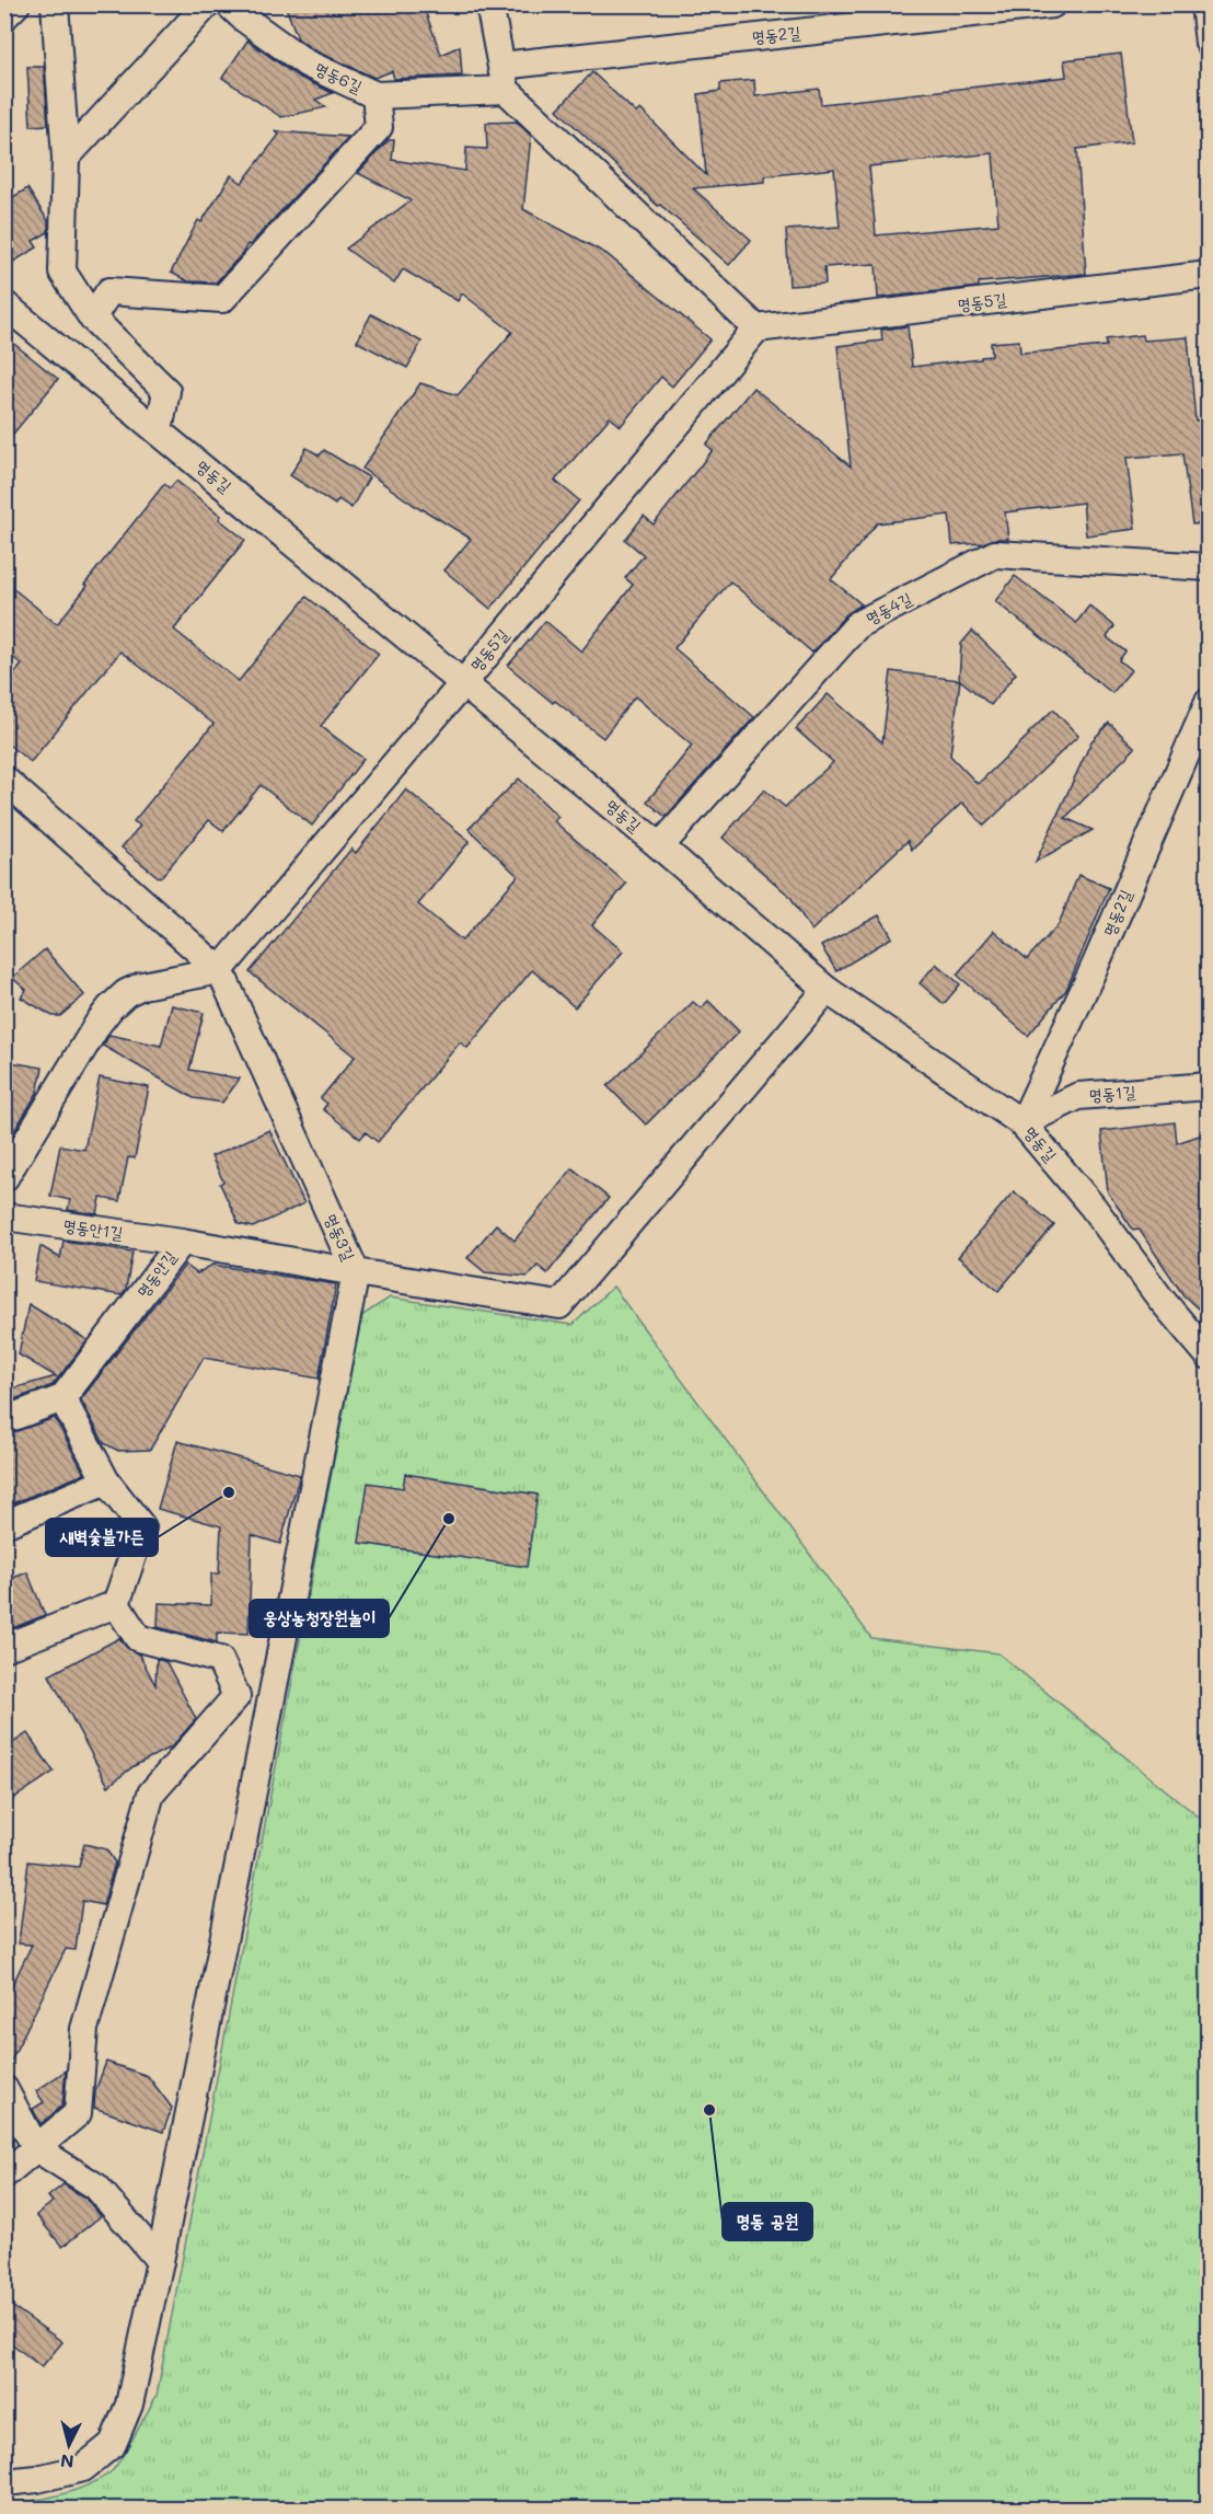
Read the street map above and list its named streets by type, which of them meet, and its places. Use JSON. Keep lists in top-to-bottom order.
{
  "streets": {
    "street": [
      "명동2길",
      "명동6길",
      "명동5길",
      "명동길",
      "명동4길",
      "명동1길",
      "명동안1길",
      "명동3길",
      "명동안길"
    ]
  },
  "crossings": [
    ["명동2길", "명동6길"],
    ["명동2길", "명동길"],
    ["명동2길", "명동1길"],
    ["명동5길", "명동길"],
    ["명동5길", "명동3길"],
    ["명동길", "명동4길"],
    ["명동길", "명동1길"],
    ["명동길", "명동3길"],
    ["명동안1길", "명동안길"],
    ["명동3길", "명동안길"]
  ],
  "places": ["새벽숯불가든", "웅상농청장원놀이", "명동 공원"],
  "north": "bottom"
}
